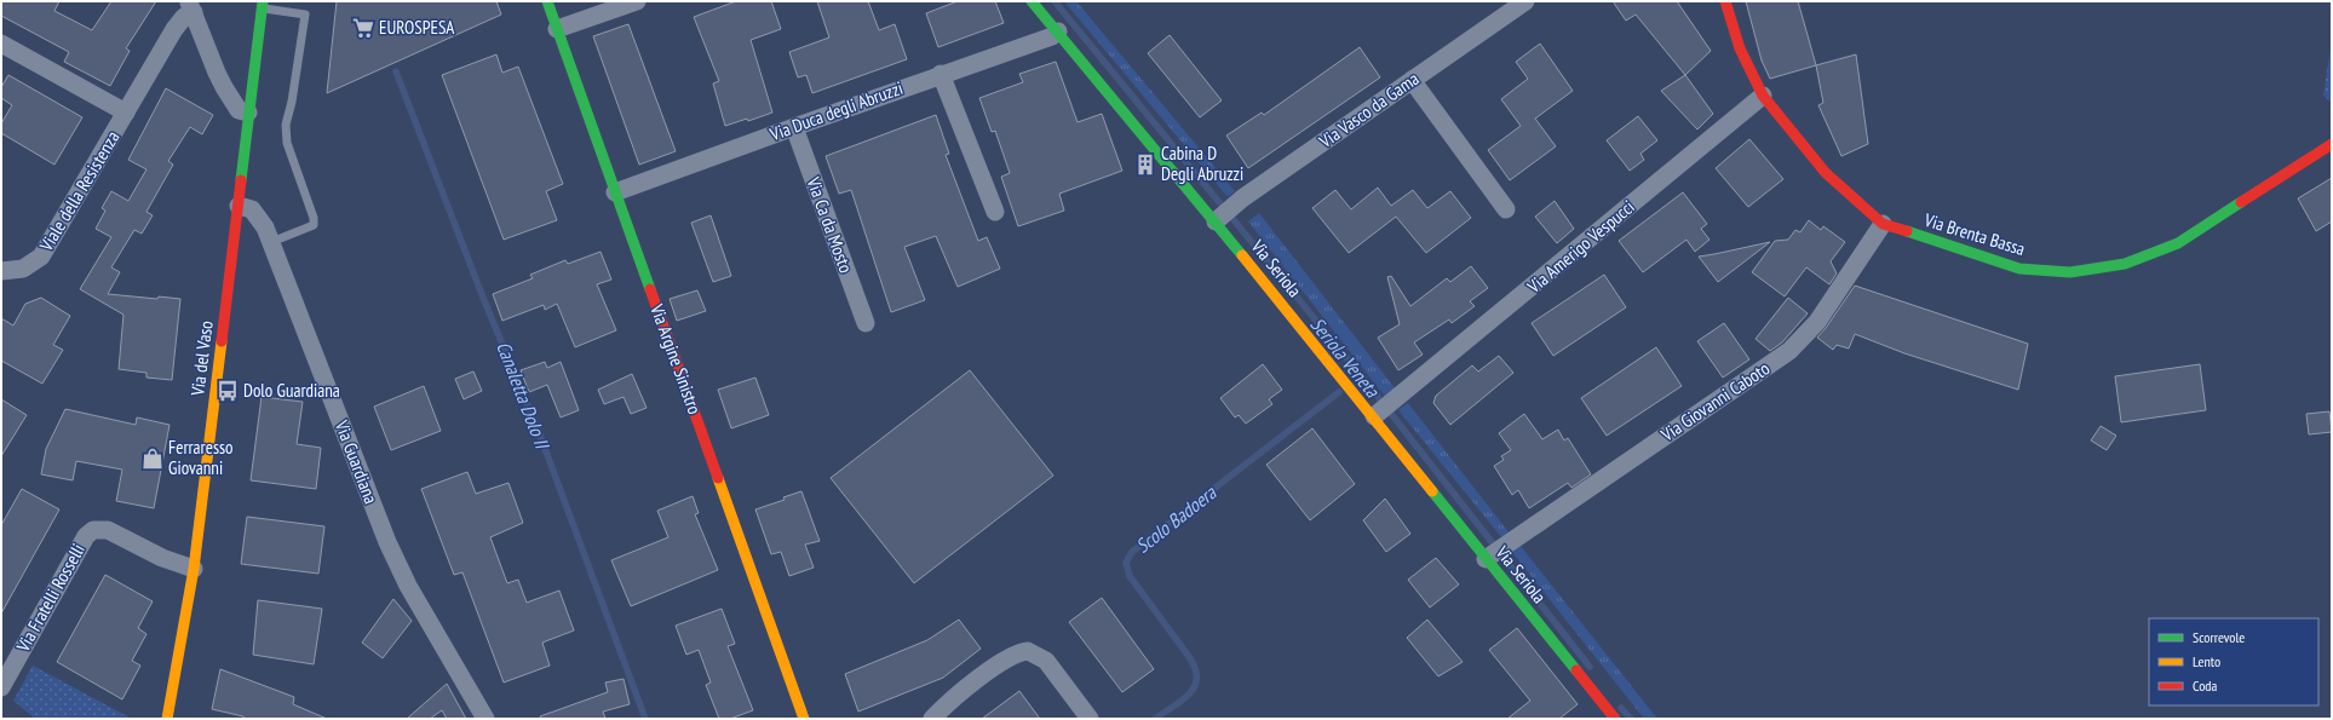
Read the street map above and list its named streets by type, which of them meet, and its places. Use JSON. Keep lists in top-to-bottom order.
{
  "streets": {
    "street": [
      "Via Vasco da Gama",
      "Via Duca degli Abruzzi",
      "Viale della Resistenza",
      "Via Ca da Mosto",
      "Via Brenta Bassa",
      "Via Amerigo Vespucci",
      "Via Seriola",
      "Via del Vaso",
      "Via Argine Sinistro",
      "Via Giovanni Caboto",
      "Via Guardiana",
      "Via Fratelli Rosselli"
    ]
  },
  "crossings": [
    ["Via Vasco da Gama", "Via Seriola"],
    ["Via Duca degli Abruzzi", "Via Ca da Mosto"],
    ["Via Duca degli Abruzzi", "Via Seriola"],
    ["Via Duca degli Abruzzi", "Via Argine Sinistro"],
    ["Via Brenta Bassa", "Via Amerigo Vespucci"],
    ["Via Brenta Bassa", "Via Giovanni Caboto"],
    ["Via Amerigo Vespucci", "Via Seriola"],
    ["Via Seriola", "Via Giovanni Caboto"],
    ["Via del Vaso", "Via Guardiana"],
    ["Via del Vaso", "Via Fratelli Rosselli"]
  ],
  "water": ["Seriola Veneta", "Canaletta Dolo II", "Scolo Badoera"],
  "places": {
    "supermarket": ["EUROSPESA"],
    "building": ["Cabina D Degli Abruzzi"],
    "bus stop": ["Dolo Guardiana"],
    "shop": ["Ferraresso Giovanni"]
  },
  "legend": ["Scorrevole", "Lento", "Coda"]
}
